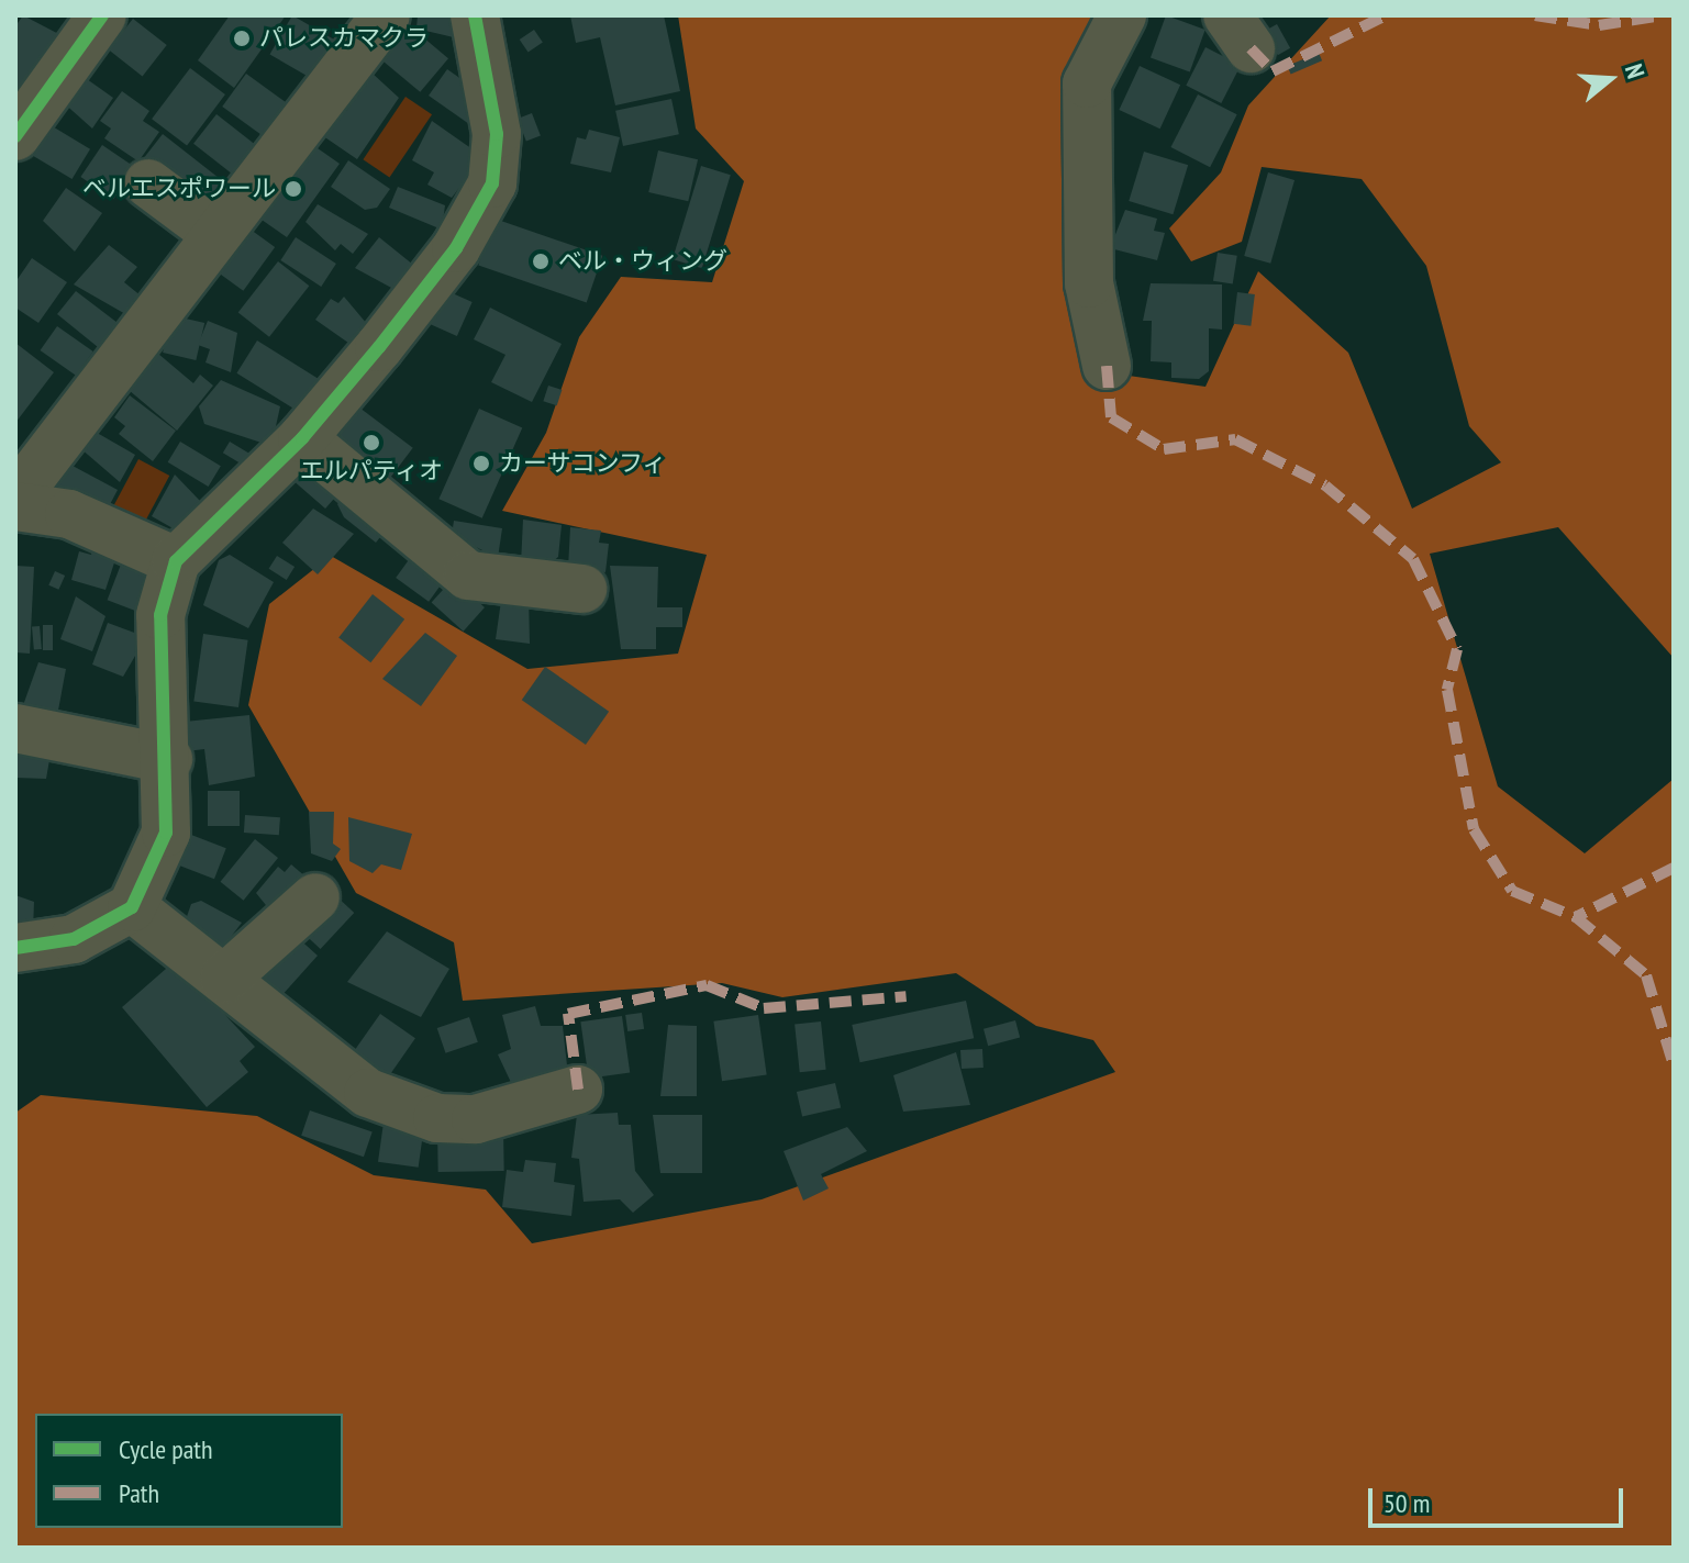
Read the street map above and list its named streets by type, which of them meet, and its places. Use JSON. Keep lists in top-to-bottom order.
{
  "places": [
    "パレスカマクラ",
    "ベルエスポワール",
    "ベル・ウィング",
    "エルパティオ",
    "カーサコンフィ"
  ],
  "legend": ["Cycle path", "Path"],
  "scale_bar": "50 m",
  "north": "right"
}
